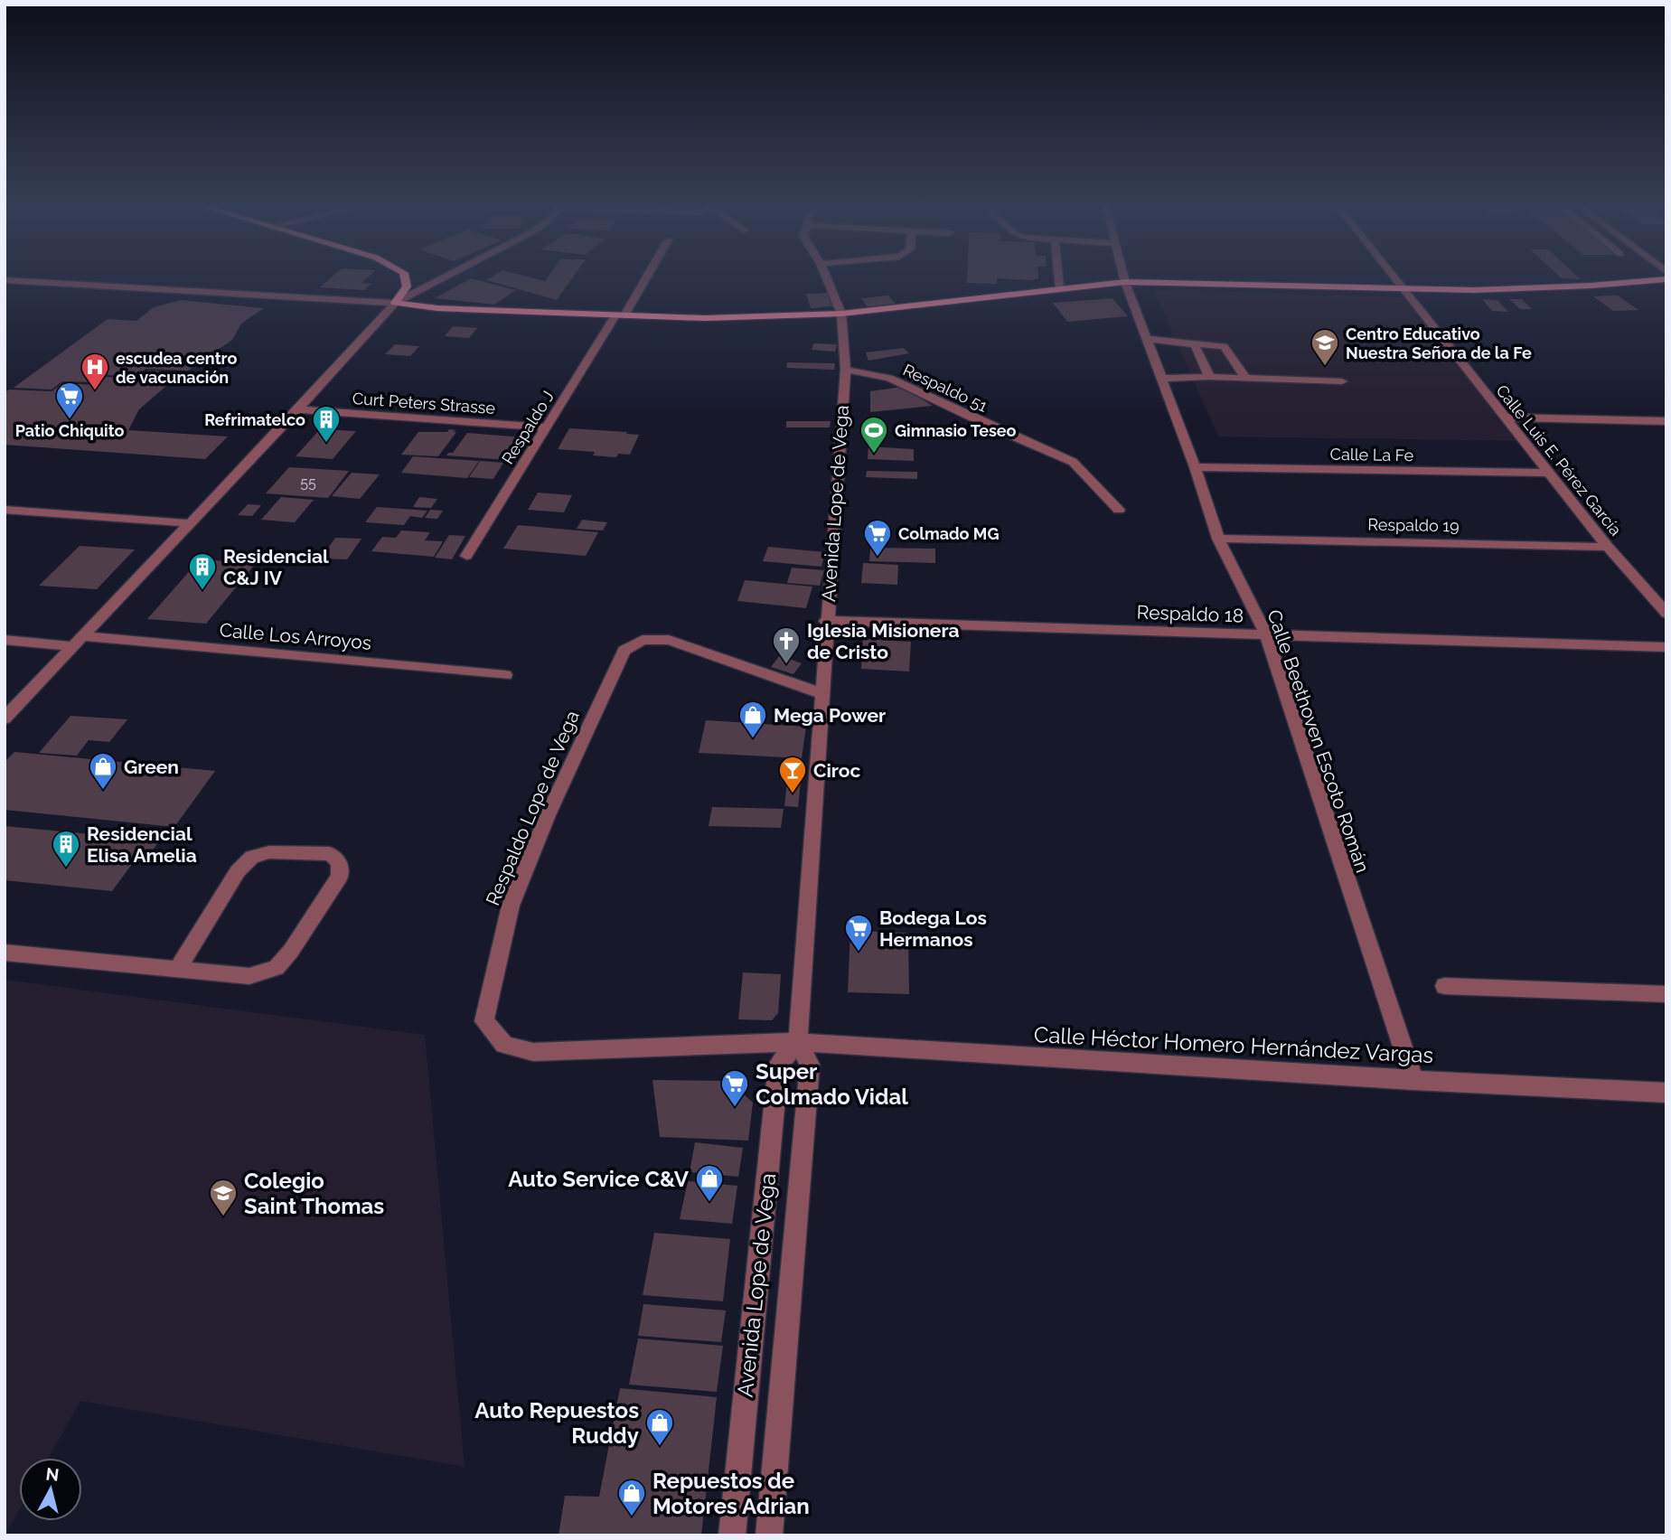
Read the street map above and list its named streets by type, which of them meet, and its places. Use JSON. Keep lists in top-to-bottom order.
{
  "streets": {
    "street": [
      "Respaldo 51",
      "Curt Peters Strasse",
      "Respaldo J",
      "Calle La Fe",
      "Calle Luis E. Pérez García",
      "Avenida Lope de Vega",
      "Respaldo 19",
      "Respaldo 18",
      "Calle Los Arroyos",
      "Calle Beethoven Escoto Román",
      "Respaldo Lope de Vega",
      "Calle Héctor Homero Hernández Vargas"
    ]
  },
  "crossings": [
    ["Respaldo 51", "Avenida Lope de Vega"],
    ["Curt Peters Strasse", "Respaldo J"],
    ["Calle La Fe", "Calle Luis E. Pérez García"],
    ["Calle La Fe", "Calle Beethoven Escoto Román"],
    ["Calle Luis E. Pérez García", "Respaldo 19"],
    ["Avenida Lope de Vega", "Respaldo 18"],
    ["Avenida Lope de Vega", "Respaldo Lope de Vega"],
    ["Avenida Lope de Vega", "Calle Héctor Homero Hernández Vargas"],
    ["Respaldo 19", "Calle Beethoven Escoto Román"],
    ["Respaldo 18", "Calle Beethoven Escoto Román"],
    ["Calle Beethoven Escoto Román", "Calle Héctor Homero Hernández Vargas"],
    ["Respaldo Lope de Vega", "Calle Héctor Homero Hernández Vargas"]
  ],
  "places": {
    "school or university": ["Centro Educativo Nuestra Señora de la Fe", "Colegio Saint Thomas"],
    "hospital": ["escudea centro de vacunación"],
    "supermarket": [
      "Patio Chiquito",
      "Colmado MG",
      "Bodega Los Hermanos",
      "Super Colmado Vidal"
    ],
    "building": ["Refrimatelco", "Residencial C&J IV", "Residencial Elisa Amelia"],
    "sports": ["Gimnasio Teseo"],
    "church": ["Iglesia Misionera de Cristo"],
    "shop": [
      "Mega Power",
      "Green",
      "Auto Service C&V",
      "Auto Repuestos Ruddy",
      "Repuestos de Motores Adrian"
    ],
    "bar": ["Ciroc"]
  },
  "house_numbers": ["55"],
  "north": "top"
}
